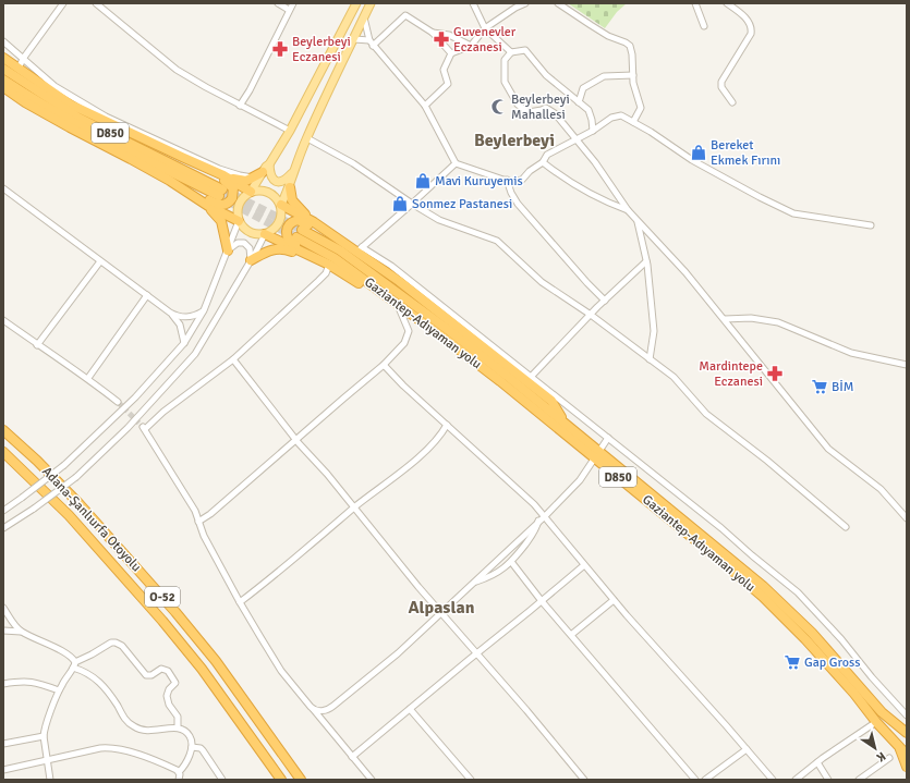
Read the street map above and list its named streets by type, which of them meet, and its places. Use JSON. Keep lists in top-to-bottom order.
{
  "streets": {
    "highway": [
      "D850",
      "Gaziantep-Adıyaman yolu",
      "Adana-Şanlıurfa Otoyolu",
      "O-52"
    ]
  },
  "districts": ["Beylerbeyi", "Alpaslan"],
  "places": {
    "pharmacy": ["Guvenevler Eczanesi", "Beylerbeyi Eczanesi", "Mardintepe Eczanesi"],
    "mosque": ["Beylerbeyi Mahallesi"],
    "shop": ["Bereket Ekmek Fırını", "Mavi Kuruyemis", "Sonmez Pastanesi"],
    "supermarket": ["BİM", "Gap Gross"]
  },
  "north": "bottom right"
}
